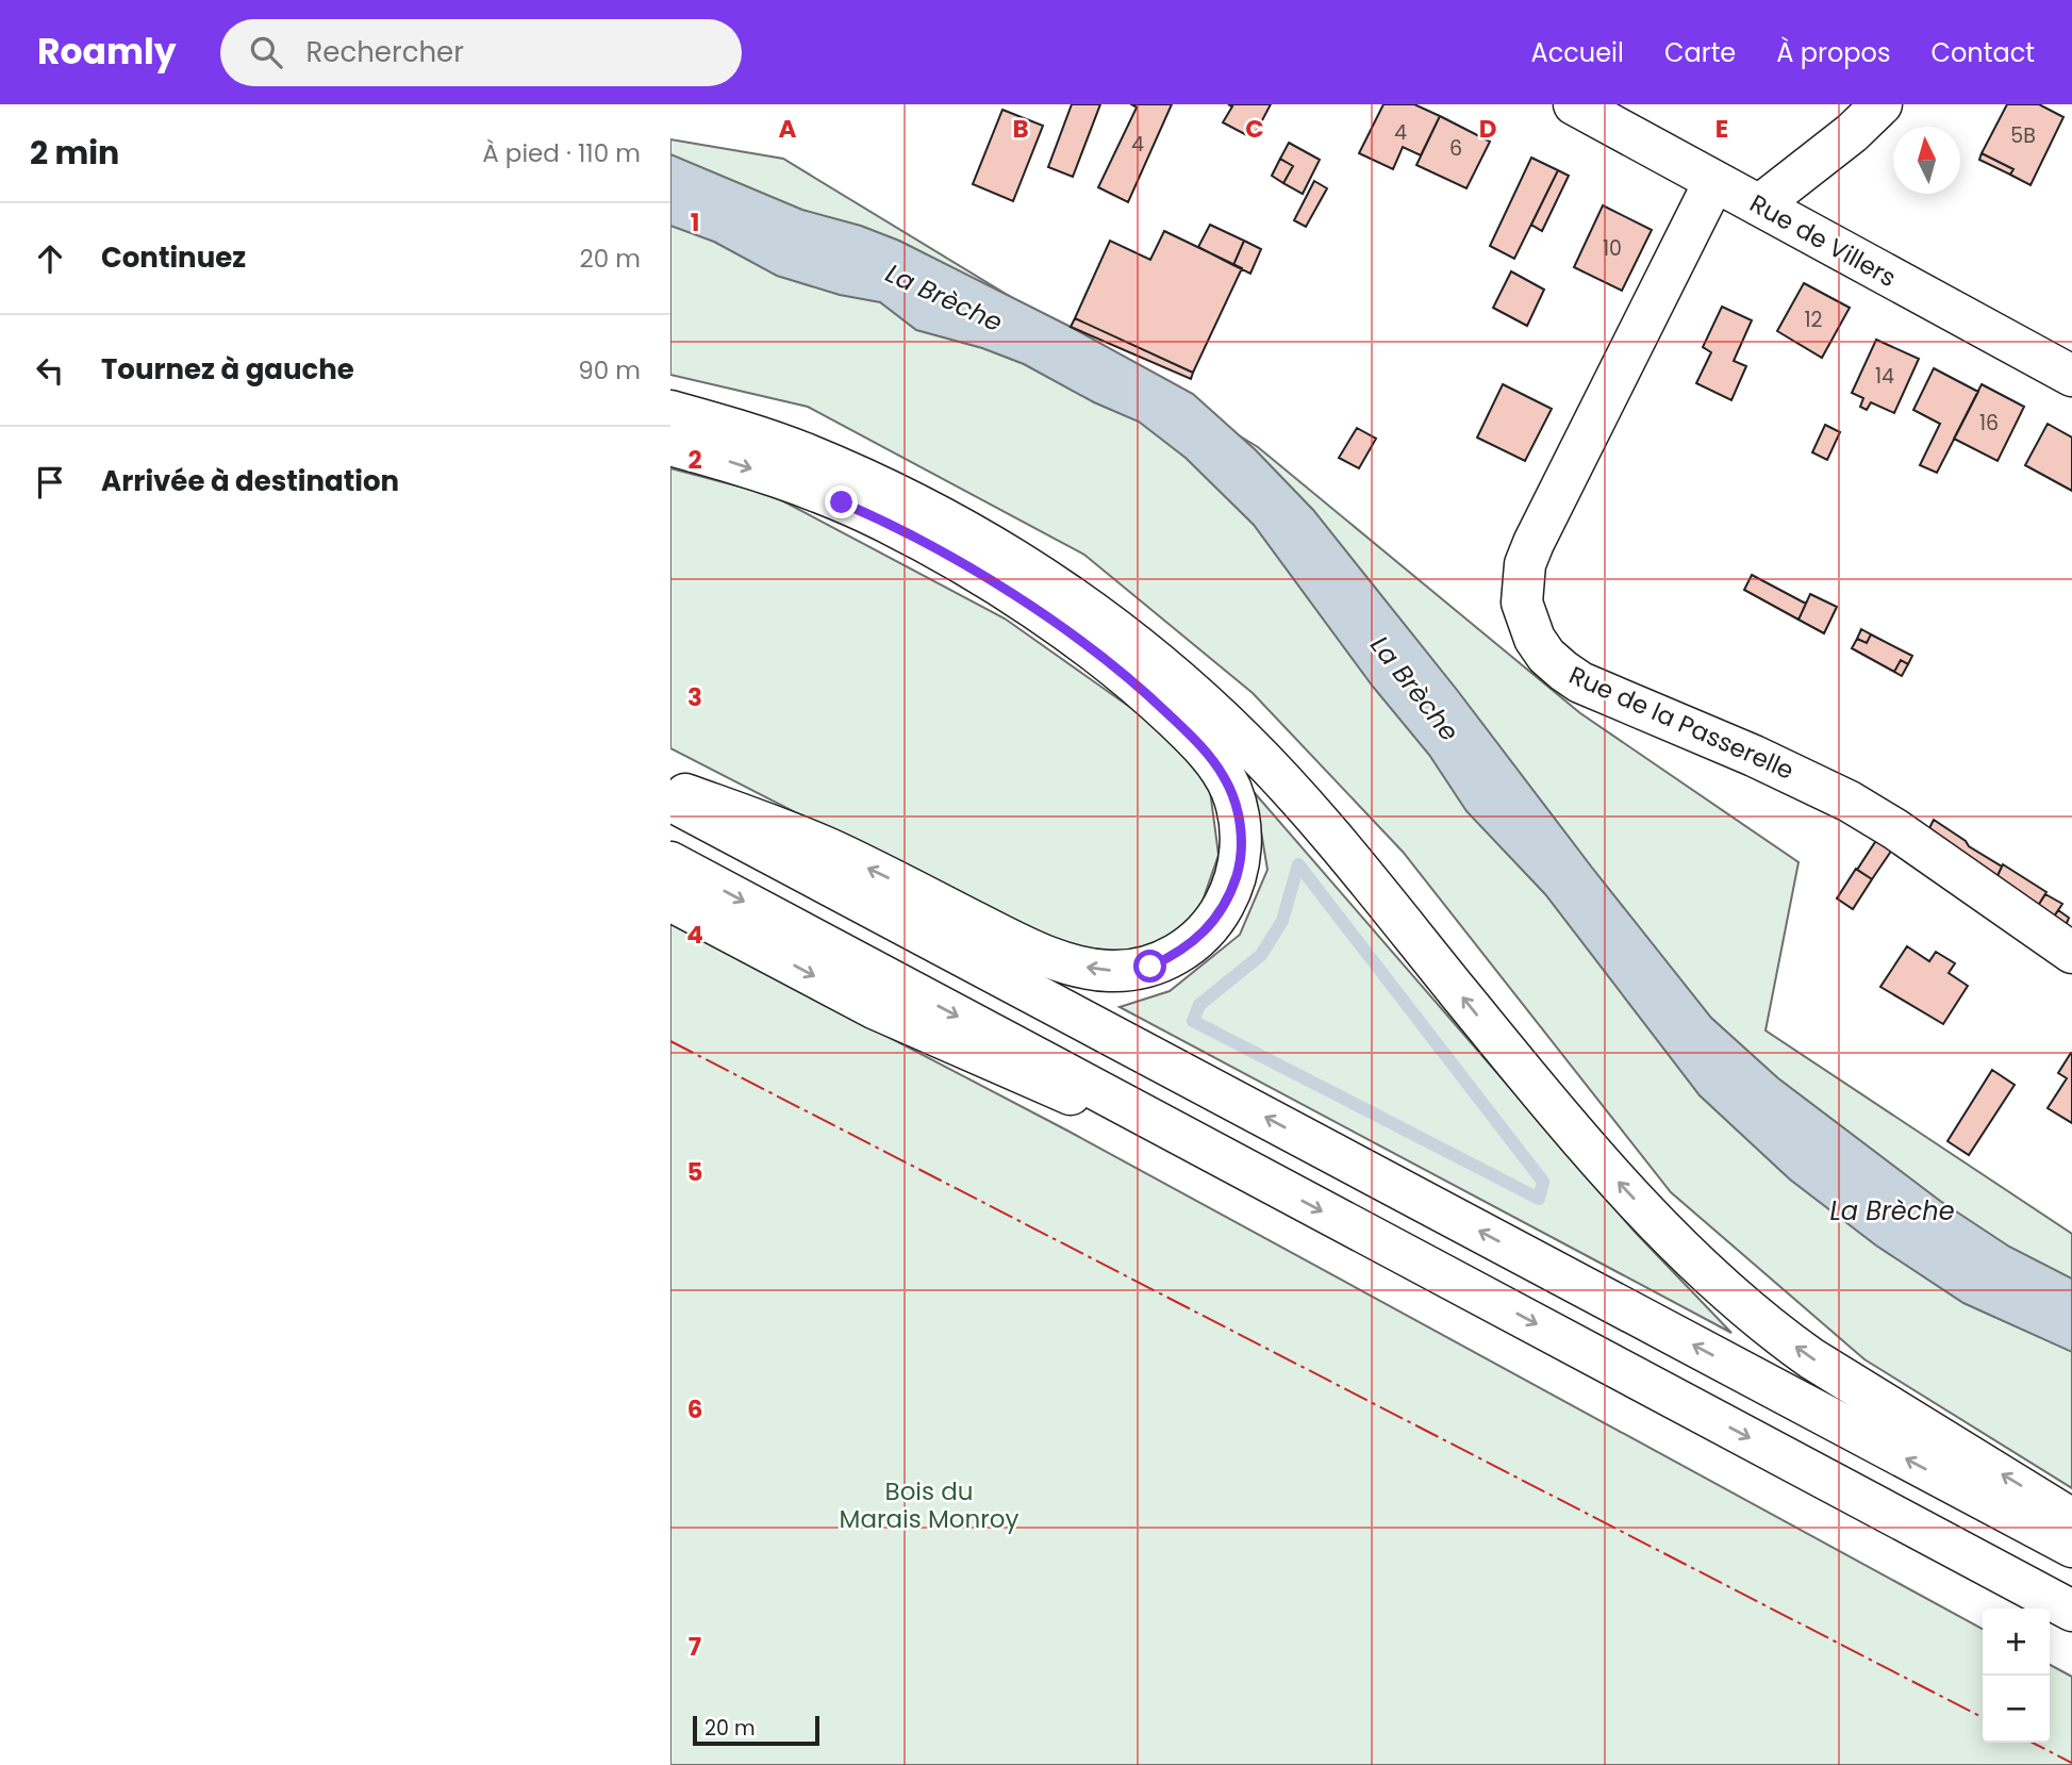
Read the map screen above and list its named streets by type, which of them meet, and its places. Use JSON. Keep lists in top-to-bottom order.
{
  "streets": {
    "main road": ["Rue de Villers", "Rue de la Passerelle"]
  },
  "crossings": [
    ["Rue de Villers", "Rue de la Passerelle"]
  ],
  "water": ["La Brèche"],
  "parks": ["Bois du Marais Monroy"],
  "house_numbers": [
    "4",
    "5B",
    "4",
    "6",
    "10",
    "12",
    "14",
    "16"
  ],
  "scale_bar": "20 m",
  "north": "top",
  "page": {
    "header": "Roamly",
    "search": "Rechercher",
    "nav": [
      "Accueil",
      "Carte",
      "À propos",
      "Contact"
    ],
    "heading": ["2 min", "À pied · 110 m"],
    "list": [
      ["Continuez", "20 m"],
      ["Tournez à gauche", "90 m"],
      "Arrivée à destination"
    ],
    "map_buttons": ["+", "−"],
    "scale": "20 m"
  },
  "grid": {
    "columns": [
      "A",
      "B",
      "C",
      "D",
      "E"
    ],
    "rows": [
      "1",
      "2",
      "3",
      "4",
      "5",
      "6",
      "7"
    ]
  }
}
